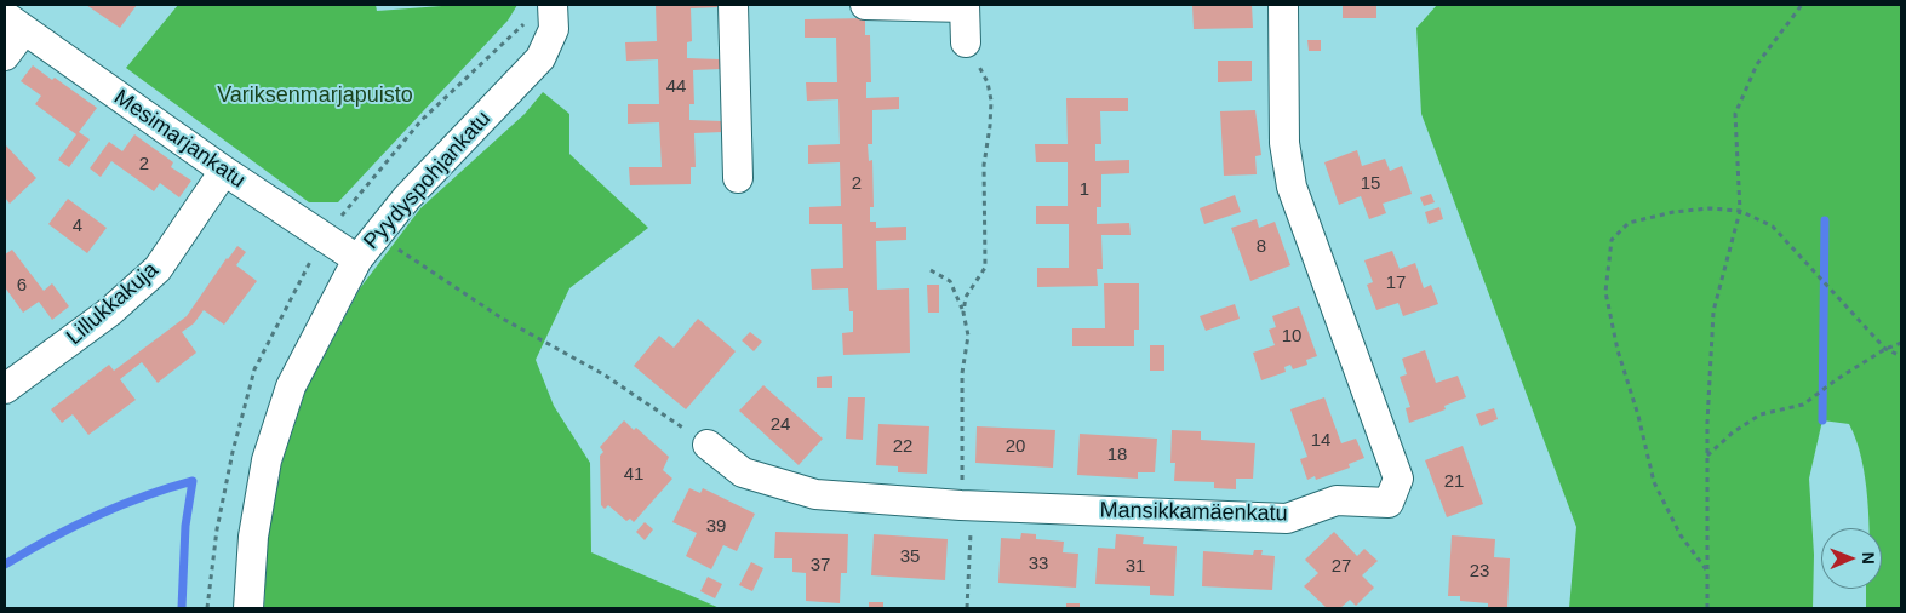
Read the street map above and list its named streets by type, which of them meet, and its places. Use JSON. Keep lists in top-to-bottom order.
{
  "streets": {
    "street": [
      "Mesimarjankatu",
      "Pyydyspohjankatu",
      "Lillukkakuja",
      "Mansikkamäenkatu"
    ]
  },
  "crossings": [
    ["Mesimarjankatu", "Pyydyspohjankatu"],
    ["Mesimarjankatu", "Lillukkakuja"]
  ],
  "parks": ["Variksenmarjapuisto"],
  "house_numbers": [
    "44",
    "2",
    "2",
    "15",
    "1",
    "4",
    "8",
    "17",
    "6",
    "10",
    "24",
    "14",
    "22",
    "20",
    "18",
    "41",
    "21",
    "39",
    "35",
    "33",
    "37",
    "31",
    "27",
    "23"
  ],
  "north": "right"
}
